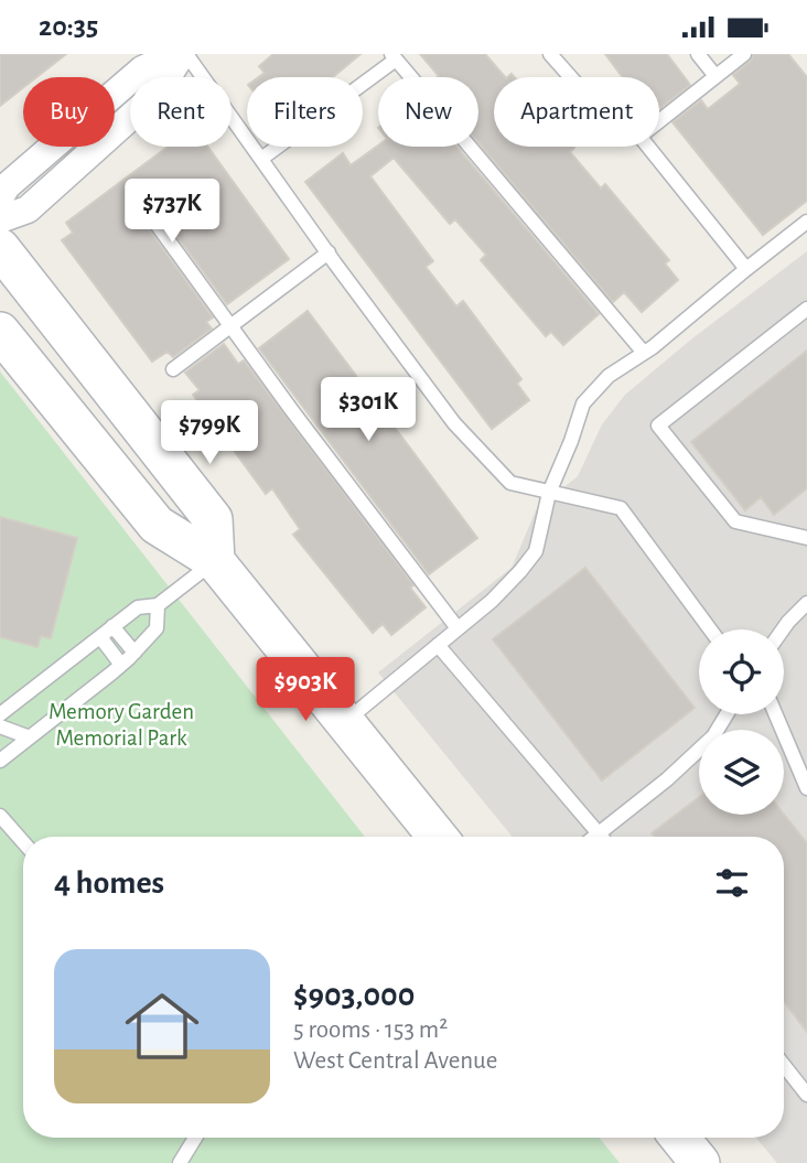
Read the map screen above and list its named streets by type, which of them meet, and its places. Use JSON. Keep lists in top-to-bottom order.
{
  "parks": ["Memory Garden Memorial Park"],
  "page": {
    "status": "20:35",
    "chip": [
      "Buy",
      "Rent",
      "Filters",
      "New",
      "Apartment"
    ],
    "price": [
      "$737K",
      "$301K",
      "$799K",
      "$903K"
    ],
    "heading": "4 homes",
    "list": [
      {
        "name": "$903,000",
        "note": "5 rooms · 153 m² · West Central Avenue"
      }
    ]
  }
}
